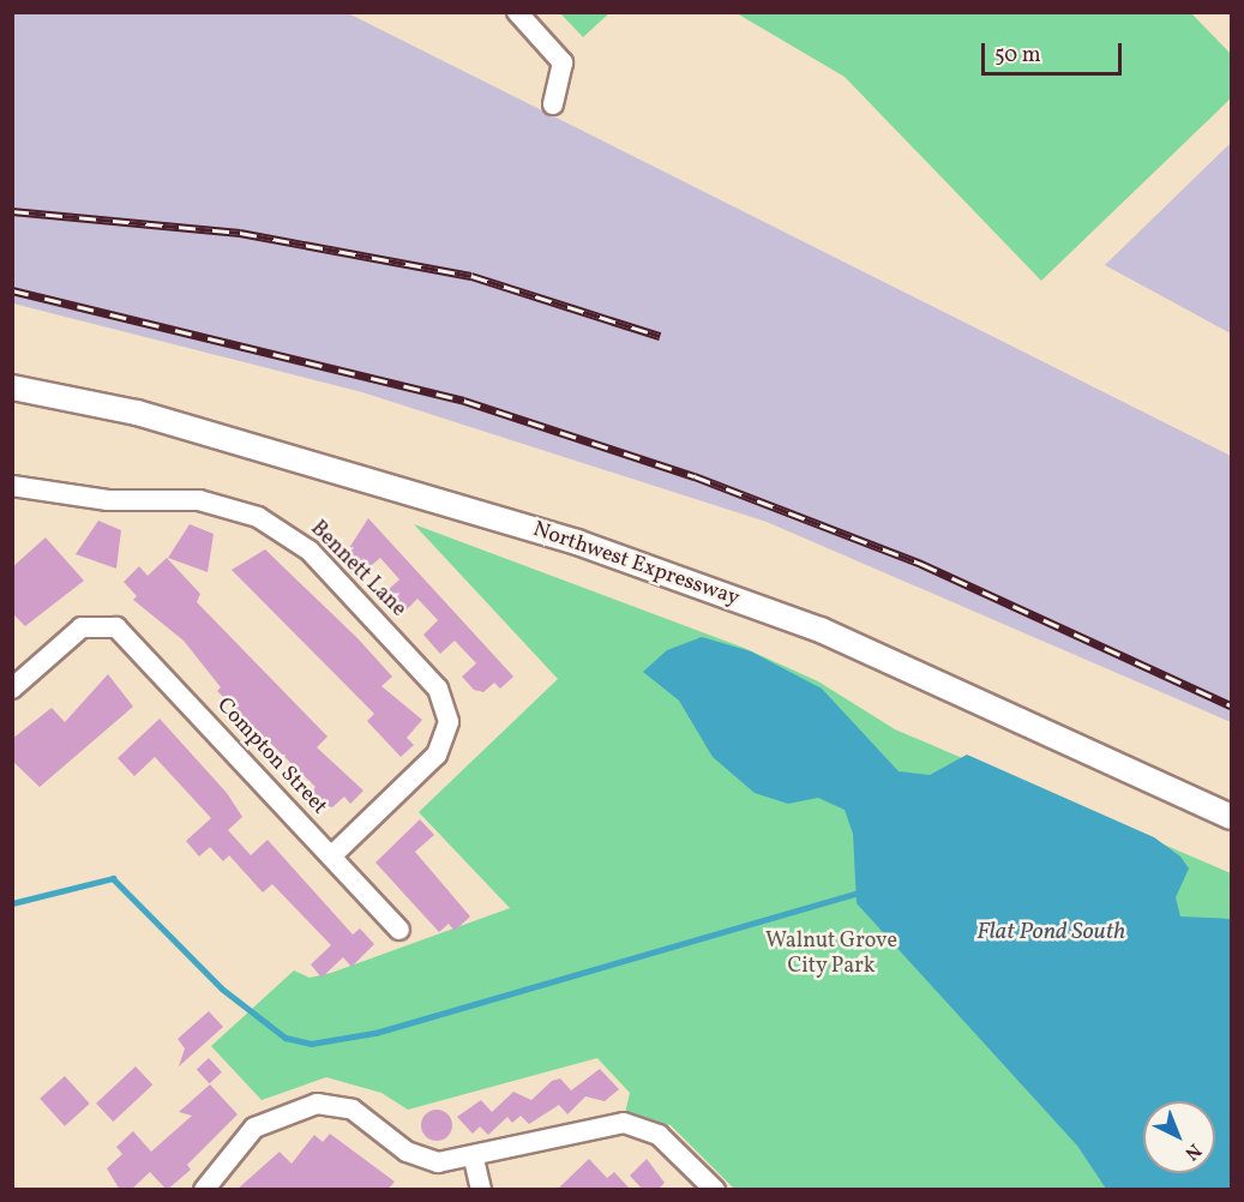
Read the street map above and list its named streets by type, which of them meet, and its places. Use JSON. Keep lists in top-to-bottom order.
{
  "streets": {
    "main road": ["Northwest Expressway"],
    "street": ["Bennett Lane", "Compton Street"]
  },
  "crossings": [
    ["Bennett Lane", "Compton Street"]
  ],
  "water": ["Flat Pond South"],
  "parks": ["Walnut Grove City Park"],
  "scale_bar": "50 m",
  "north": "bottom right"
}
